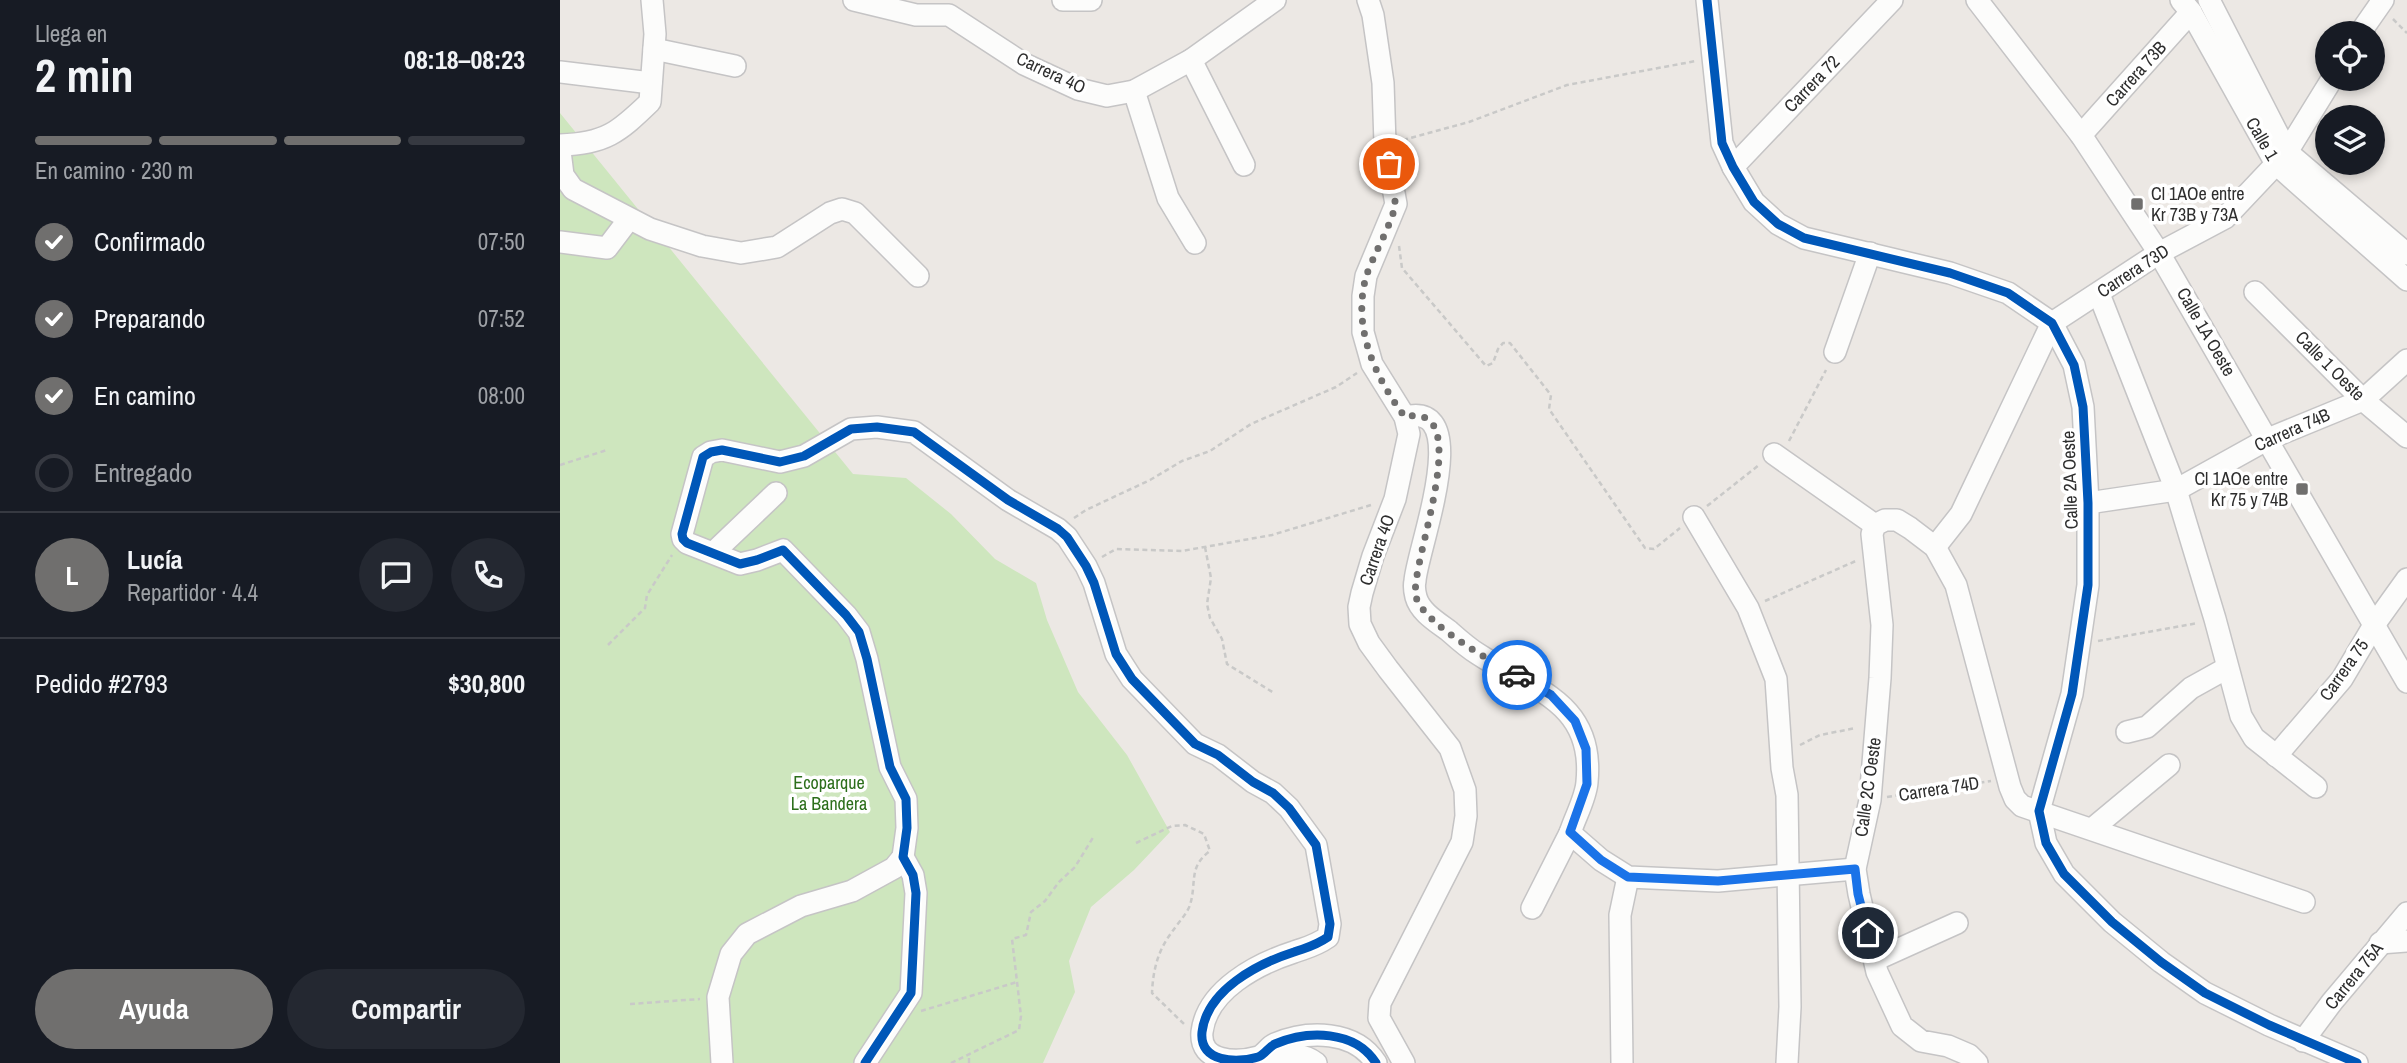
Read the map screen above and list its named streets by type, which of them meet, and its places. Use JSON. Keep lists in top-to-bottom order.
{
  "streets": {
    "street": [
      "Carrera 4O",
      "Carrera 73B",
      "Carrera 72",
      "Calle 1",
      "Carrera 73D",
      "Calle 1A Oeste",
      "Calle 1 Oeste",
      "Carrera 74B",
      "Calle 2A Oeste",
      "Carrera 75",
      "Calle 2C Oeste",
      "Carrera 75A"
    ],
    "path": ["Carrera 74D"]
  },
  "crossings": [
    ["Carrera 73B", "Calle 1"],
    ["Carrera 73B", "Calle 1A Oeste"],
    ["Carrera 72", "Calle 2A Oeste"],
    ["Calle 1", "Carrera 73D"],
    ["Carrera 73D", "Calle 1A Oeste"],
    ["Carrera 73D", "Calle 2A Oeste"],
    ["Calle 1A Oeste", "Carrera 74B"],
    ["Calle 1A Oeste", "Carrera 75"],
    ["Calle 1 Oeste", "Carrera 74B"],
    ["Carrera 74B", "Calle 2A Oeste"],
    ["Calle 2A Oeste", "Carrera 75A"],
    ["Calle 2C Oeste", "Carrera 74D"]
  ],
  "parks": ["Ecoparque La Bandera"],
  "places": {
    "transit": ["Cl 1AOe entre Kr 73B y 73A", "Cl 1AOe entre Kr 75 y 74B"]
  },
  "page": {
    "heading": ["2 min", "Llega en", "08:18–08:23"],
    "panel": [
      "Lucía",
      "Repartidor · 4.4",
      "Pedido #2793",
      "$30,800"
    ],
    "bar": "En camino · 230 m",
    "list": [
      ["Confirmado", "07:50"],
      ["Preparando", "07:52"],
      ["En camino", "08:00"],
      "Entregado"
    ],
    "round": "L",
    "buttons": ["Ayuda", "Compartir"]
  }
}
